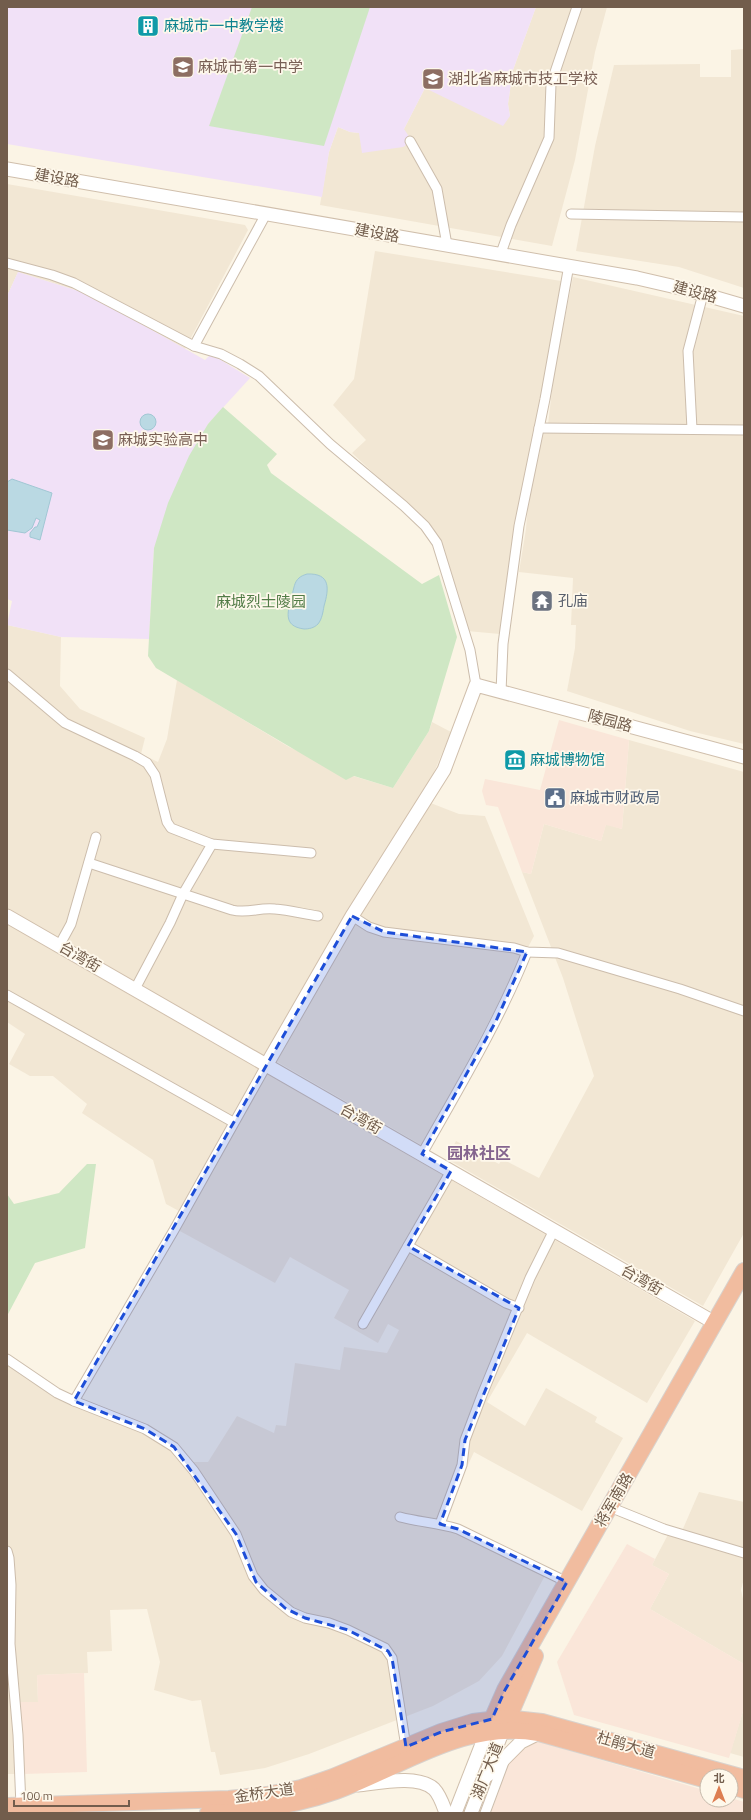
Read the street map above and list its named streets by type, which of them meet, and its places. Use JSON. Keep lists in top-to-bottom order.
{
  "streets": {
    "highway": ["将军南路", "杜鹃大道", "金桥大道"],
    "street": [
      "建设路",
      "陵园路",
      "台湾街",
      "湖广大道"
    ]
  },
  "crossings": [
    ["台湾街", "将军南路"],
    ["将军南路", "杜鹃大道"],
    ["将军南路", "湖广大道"],
    ["将军南路", "金桥大道"],
    ["杜鹃大道", "湖广大道"],
    ["杜鹃大道", "金桥大道"],
    ["湖广大道", "金桥大道"]
  ],
  "districts": ["园林社区"],
  "parks": ["麻城烈士陵园"],
  "places": {
    "building": ["麻城市一中教学楼"],
    "school or university": ["麻城市第一中学", "湖北省麻城市技工学校", "麻城实验高中"],
    "temple": ["孔庙"],
    "museum": ["麻城博物馆"],
    "public building": ["麻城市财政局"]
  },
  "scale_bar": "100 m",
  "north": "top"
}
